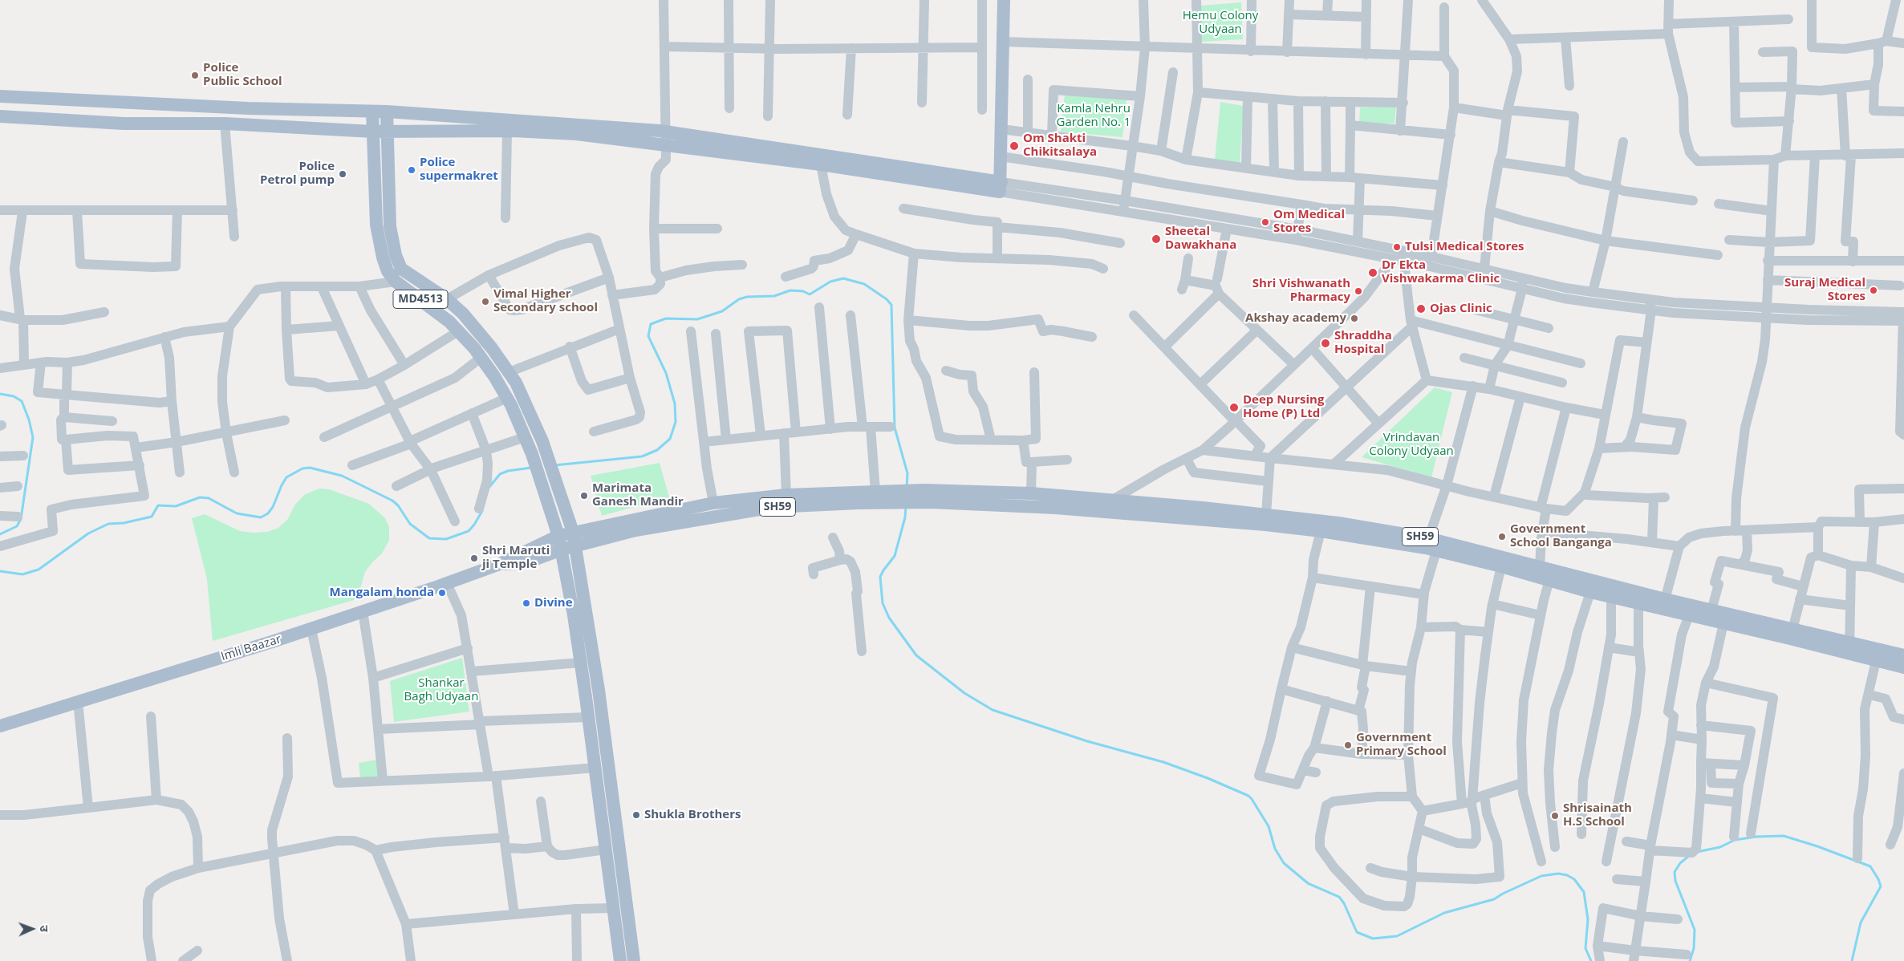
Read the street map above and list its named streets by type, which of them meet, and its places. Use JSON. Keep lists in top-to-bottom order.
{
  "streets": {
    "main road": ["MD4513", "SH59", "Imli Baazar"]
  },
  "crossings": [
    ["MD4513", "SH59"]
  ],
  "parks": [
    "Hemu Colony Udyaan",
    "Kamla Nehru Garden No. 1",
    "Vrindavan Colony Udyaan",
    "Shankar Bagh Udyaan"
  ],
  "places": [
    "Police Public School",
    "Om Shakti Chikitsalaya",
    "Police supermakret",
    "Police Petrol pump",
    "Om Medical Stores",
    "Sheetal Dawakhana",
    "Tulsi Medical Stores",
    "Dr Ekta Vishwakarma Clinic",
    "Suraj Medical Stores",
    "Shri Vishwanath Pharmacy",
    "Vimal Higher Secondary school",
    "Ojas Clinic",
    "Akshay academy",
    "Shraddha Hospital",
    "Deep Nursing Home (P) Ltd",
    "Marimata Ganesh Mandir",
    "Government School Banganga",
    "Shri Maruti ji Temple",
    "Mangalam honda",
    "Divine",
    "Government Primary School",
    "Shukla Brothers",
    "Shrisainath H.S School"
  ],
  "north": "right"
}
